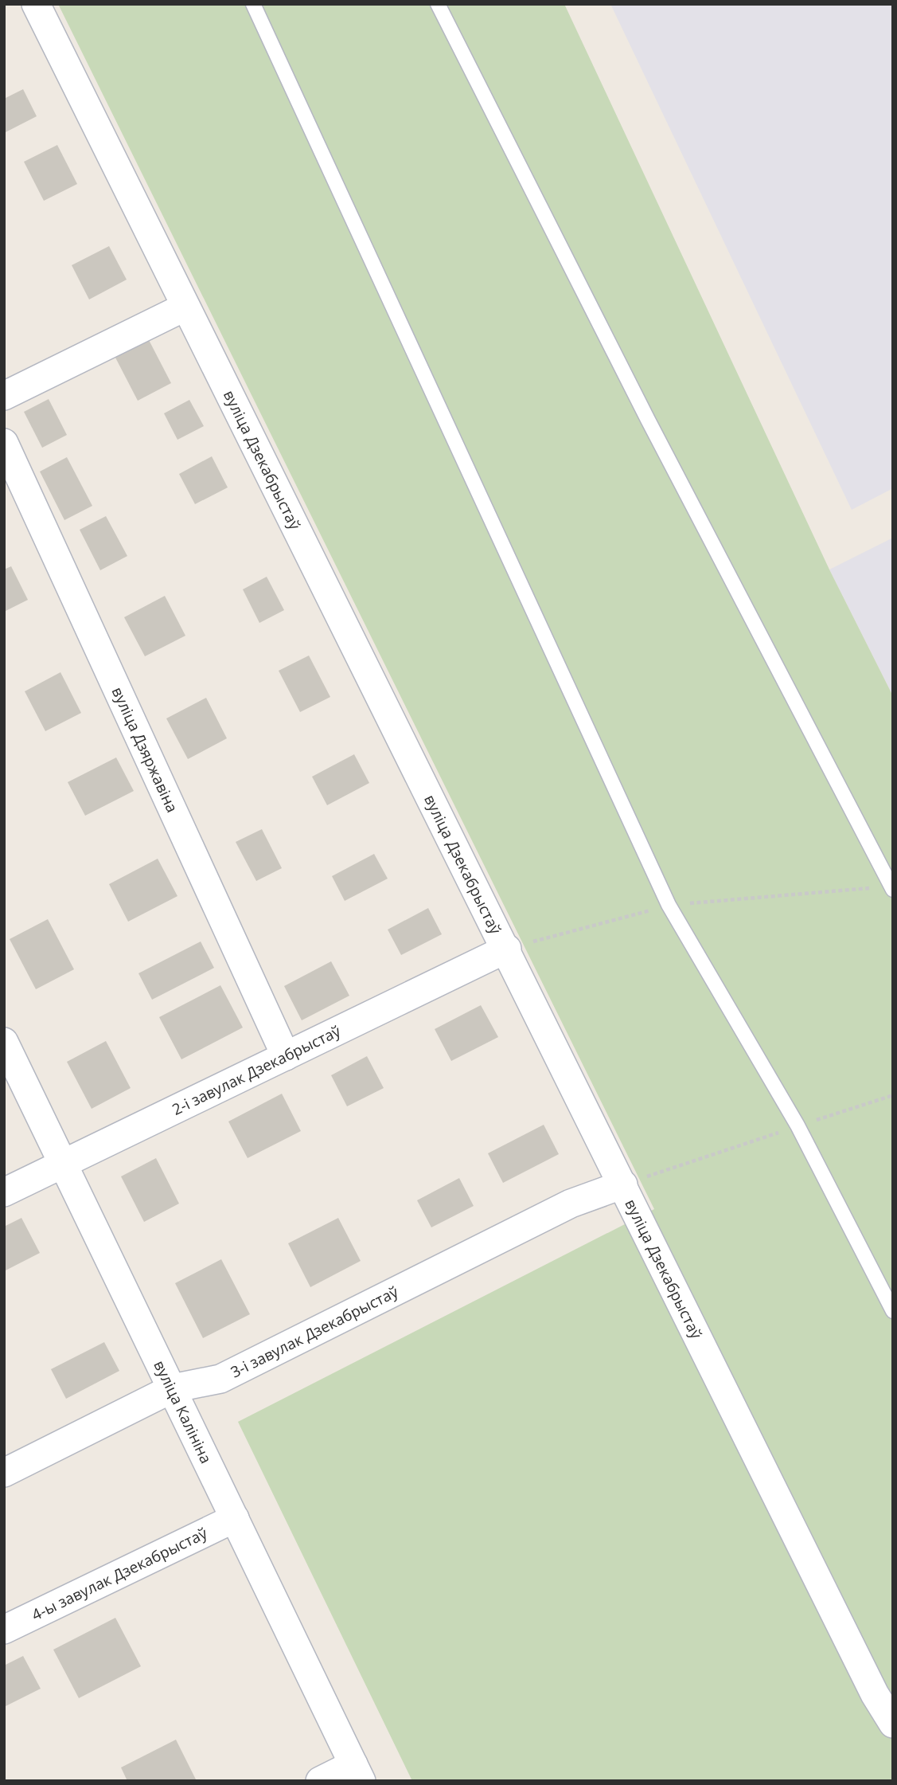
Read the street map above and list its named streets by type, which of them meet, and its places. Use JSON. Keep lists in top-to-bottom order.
{
  "streets": {
    "street": [
      "вуліца Дзекабрыстаў",
      "вуліца Дзяржавіна",
      "2-і завулак Дзекабрыстаў",
      "3-і завулак Дзекабрыстаў",
      "вуліца Калініна",
      "4-ы завулак Дзекабрыстаў"
    ]
  },
  "crossings": [
    ["вуліца Дзекабрыстаў", "2-і завулак Дзекабрыстаў"],
    ["вуліца Дзекабрыстаў", "3-і завулак Дзекабрыстаў"],
    ["вуліца Дзяржавіна", "2-і завулак Дзекабрыстаў"],
    ["2-і завулак Дзекабрыстаў", "вуліца Калініна"],
    ["3-і завулак Дзекабрыстаў", "вуліца Калініна"],
    ["вуліца Калініна", "4-ы завулак Дзекабрыстаў"]
  ]
}
